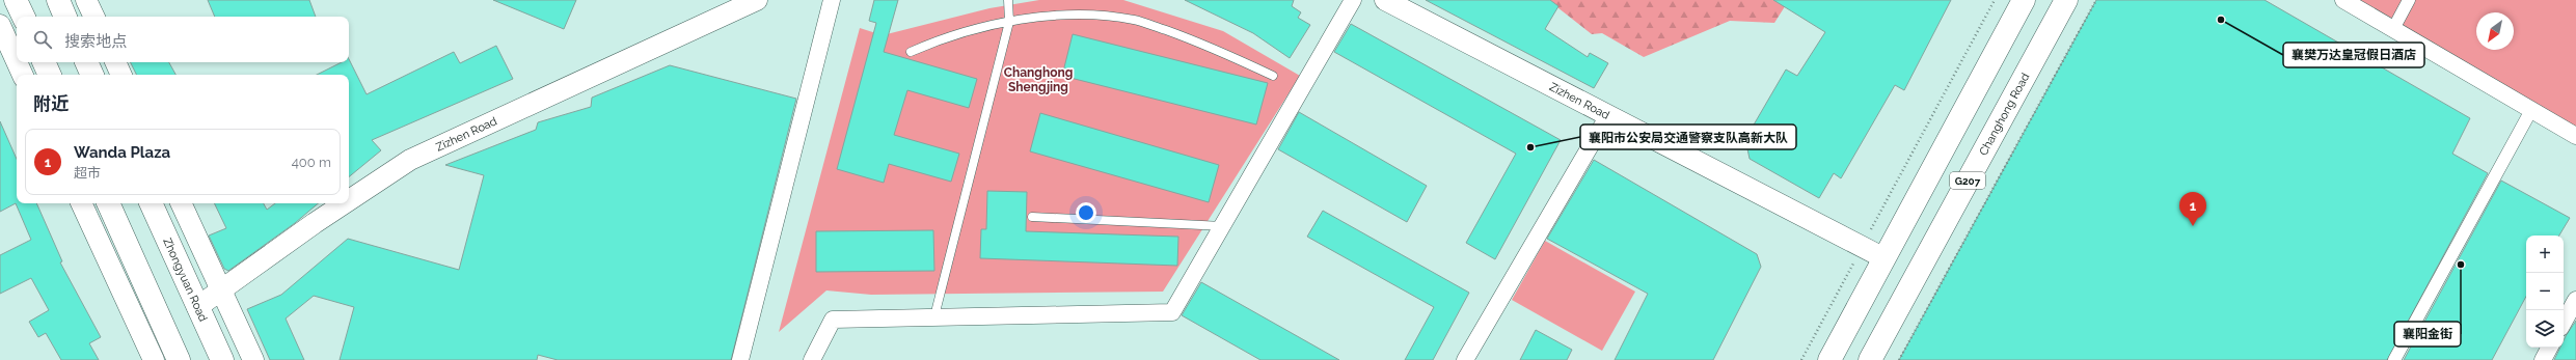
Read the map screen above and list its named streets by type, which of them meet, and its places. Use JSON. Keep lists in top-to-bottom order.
{
  "streets": {
    "main road": ["Changhong Road", "G207", "Zhongyuan Road"],
    "street": ["Zizhen Road"]
  },
  "crossings": [
    ["Zizhen Road", "G207"],
    ["Zizhen Road", "Zhongyuan Road"]
  ],
  "districts": ["Changhong Shengjing"],
  "places": ["襄樊万达皇冠假日酒店", "襄阳市公安局交通警察支队高新大队", "襄阳金街"],
  "north": "bottom left",
  "page": {
    "search": "搜索地点",
    "heading": "附近",
    "list": [
      {
        "mark": "1",
        "name": "Wanda Plaza",
        "note": "超市",
        "value": "400 m"
      }
    ],
    "pins": "1",
    "map_buttons": ["+", "−"]
  }
}
